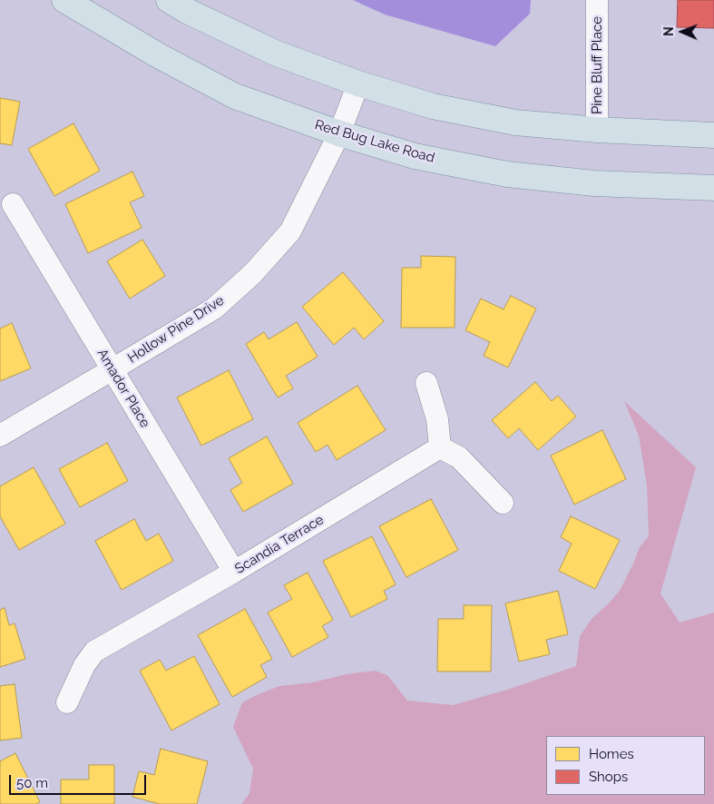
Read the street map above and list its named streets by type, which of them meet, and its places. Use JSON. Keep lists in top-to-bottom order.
{
  "streets": {
    "main road": ["Red Bug Lake Road"],
    "street": [
      "Pine Bluff Place",
      "Hollow Pine Drive",
      "Amador Place",
      "Scandia Terrace"
    ]
  },
  "crossings": [
    ["Red Bug Lake Road", "Hollow Pine Drive"],
    ["Hollow Pine Drive", "Amador Place"],
    ["Amador Place", "Scandia Terrace"]
  ],
  "legend": ["Homes", "Shops"],
  "scale_bar": "50 m",
  "north": "left"
}
